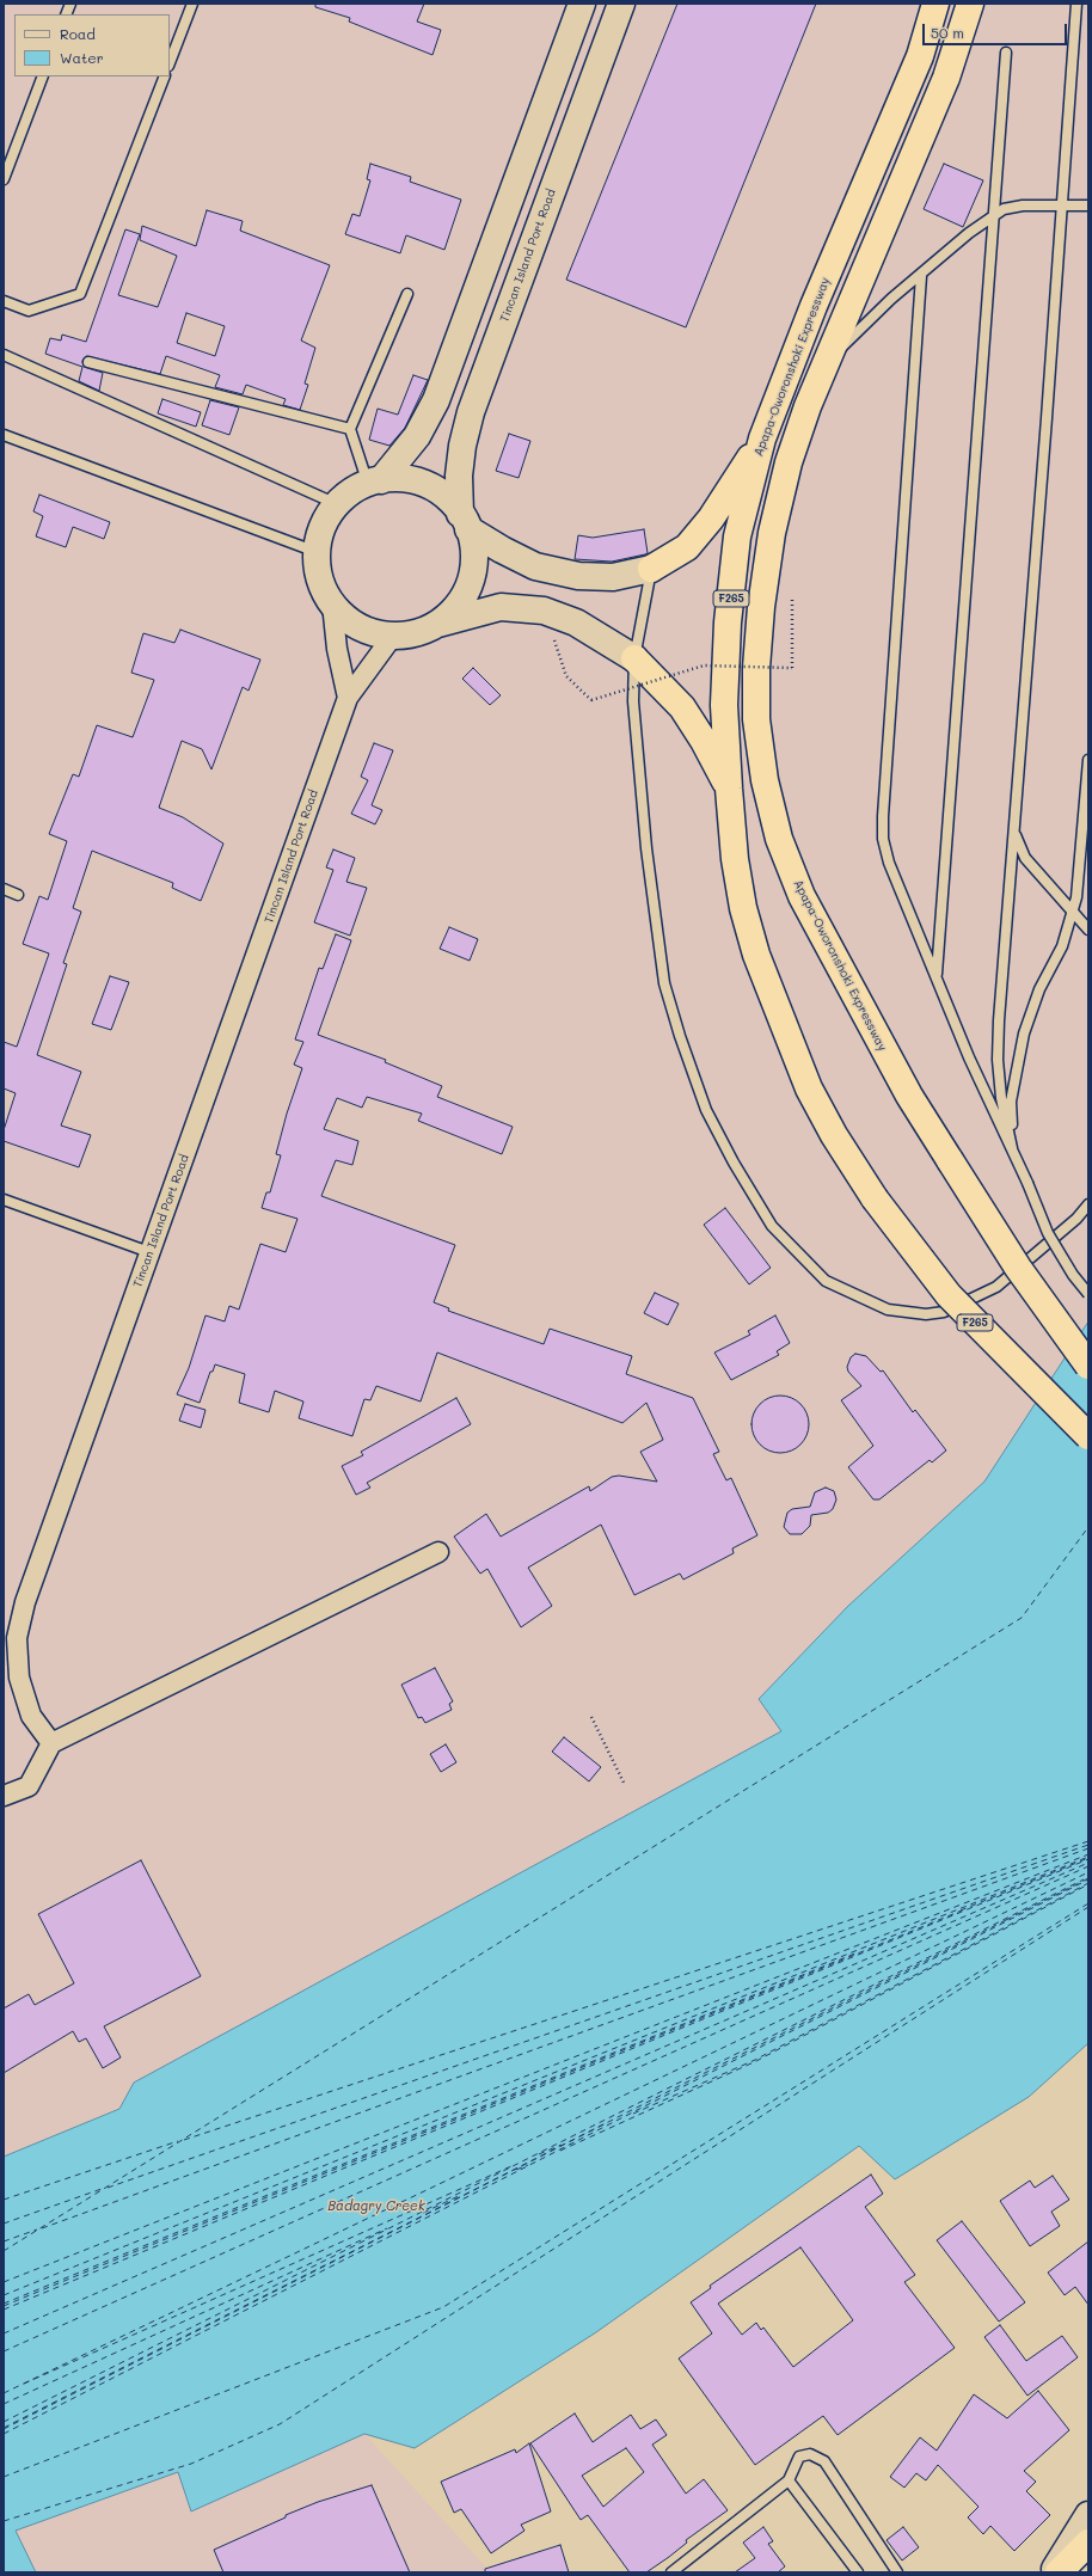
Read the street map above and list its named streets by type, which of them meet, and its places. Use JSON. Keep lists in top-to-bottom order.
{
  "streets": {
    "highway": ["Apapa-Oworonshoki Expressway", "F265"],
    "street": ["Tincan Island Port Road"]
  },
  "water": ["Badagry Creek"],
  "legend": ["Road", "Water"],
  "scale_bar": "50 m"
}
